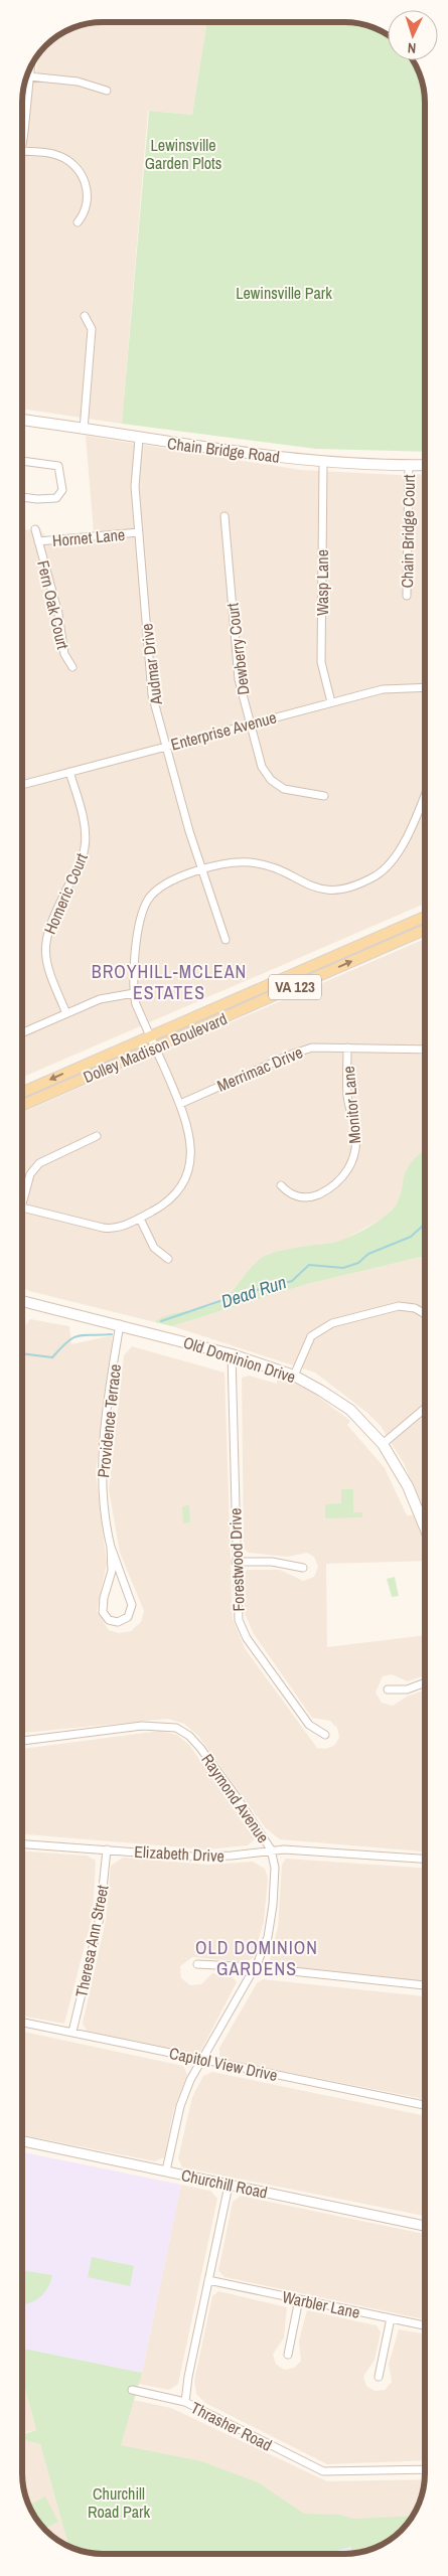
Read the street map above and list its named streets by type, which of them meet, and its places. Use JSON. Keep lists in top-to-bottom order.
{
  "streets": {
    "main road": [
      "Chain Bridge Road",
      "VA 123",
      "Dolley Madison Boulevard",
      "Old Dominion Drive"
    ],
    "street": [
      "Chain Bridge Court",
      "Hornet Lane",
      "Wasp Lane",
      "Fern Oak Court",
      "Dewberry Court",
      "Audmar Drive",
      "Enterprise Avenue",
      "Homeric Court",
      "Merrimac Drive",
      "Monitor Lane",
      "Providence Terrace",
      "Forestwood Drive",
      "Raymond Avenue",
      "Elizabeth Drive",
      "Theresa Ann Street",
      "Capitol View Drive",
      "Churchill Road",
      "Warbler Lane",
      "Thrasher Road"
    ]
  },
  "crossings": [
    ["Chain Bridge Road", "Chain Bridge Court"],
    ["Chain Bridge Road", "Wasp Lane"],
    ["Chain Bridge Road", "Audmar Drive"],
    ["Hornet Lane", "Fern Oak Court"],
    ["Hornet Lane", "Audmar Drive"],
    ["Wasp Lane", "Enterprise Avenue"],
    ["Dewberry Court", "Enterprise Avenue"],
    ["Audmar Drive", "Enterprise Avenue"],
    ["Enterprise Avenue", "Homeric Court"],
    ["Merrimac Drive", "Monitor Lane"],
    ["Old Dominion Drive", "Providence Terrace"],
    ["Old Dominion Drive", "Forestwood Drive"],
    ["Raymond Avenue", "Elizabeth Drive"],
    ["Raymond Avenue", "Capitol View Drive"],
    ["Raymond Avenue", "Churchill Road"],
    ["Elizabeth Drive", "Theresa Ann Street"],
    ["Theresa Ann Street", "Capitol View Drive"],
    ["Churchill Road", "Thrasher Road"],
    ["Warbler Lane", "Thrasher Road"]
  ],
  "districts": ["BROYHILL-MCLEAN ESTATES", "OLD DOMINION GARDENS"],
  "water": ["Dead Run"],
  "parks": ["Lewinsville Garden Plots", "Lewinsville Park", "Churchill Road Park"],
  "north": "bottom"
}
